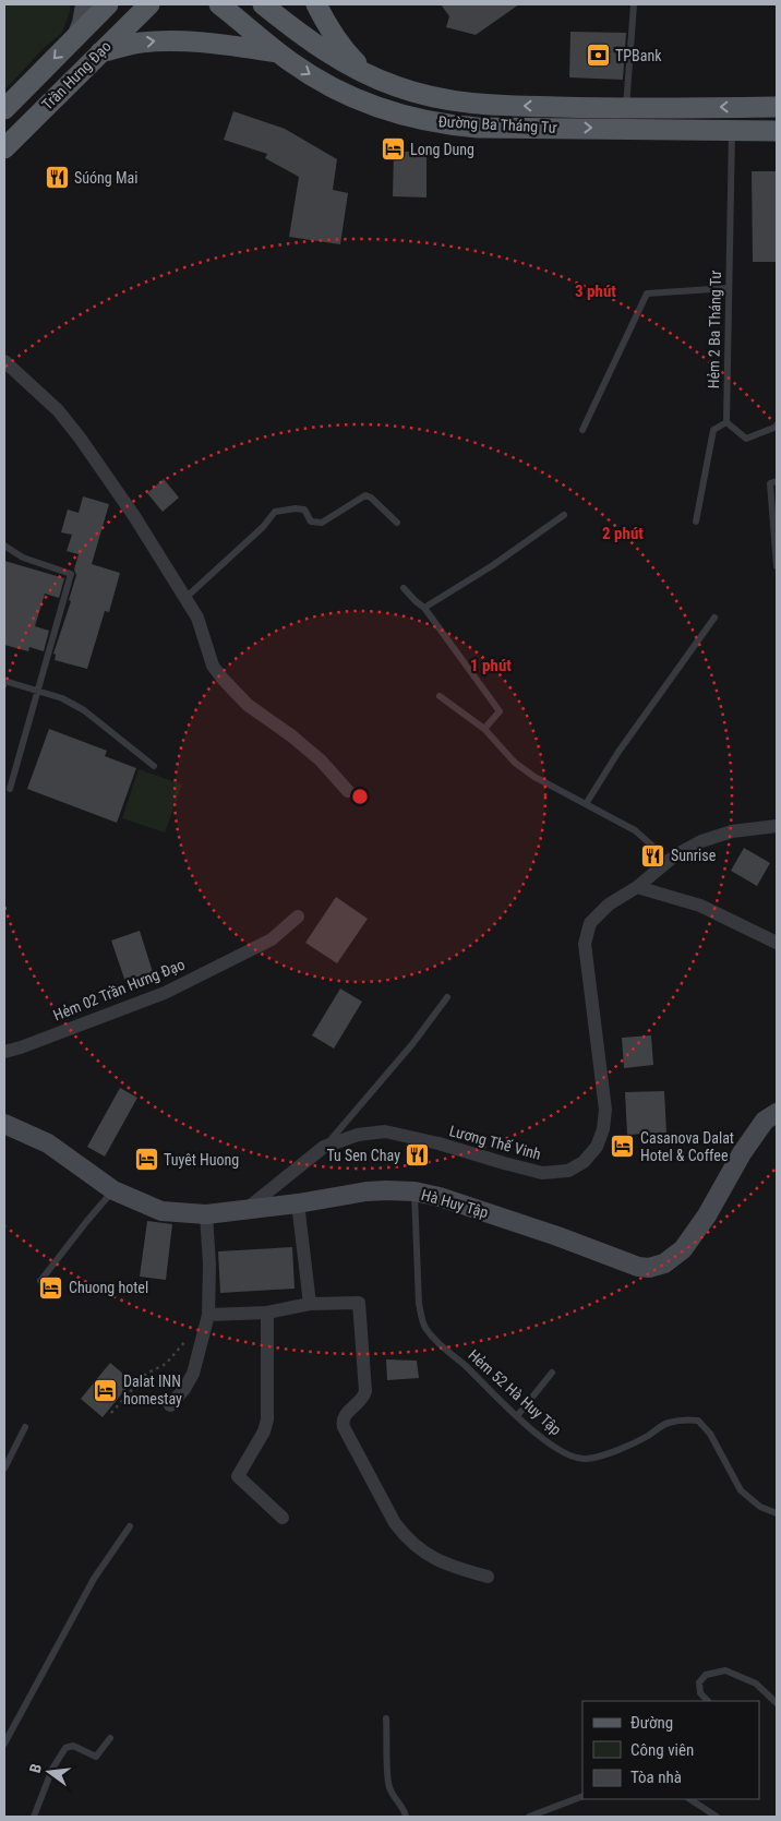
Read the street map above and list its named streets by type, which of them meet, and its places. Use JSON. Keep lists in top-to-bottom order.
{
  "streets": {
    "main road": ["Trần Hưng Đạo", "Đường Ba Tháng Tư"],
    "street": ["Hẻm 02 Trần Hưng Đạo", "Lương Thế Vinh", "Hà Huy Tập"],
    "lane": ["Hẻm 2 Ba Tháng Tư", "Hẻm 52 Hà Huy Tập"]
  },
  "crossings": [
    ["Đường Ba Tháng Tư", "Hẻm 2 Ba Tháng Tư"],
    ["Lương Thế Vinh", "Hà Huy Tập"],
    ["Hà Huy Tập", "Hẻm 52 Hà Huy Tập"]
  ],
  "places": {
    "bank": ["TPBank"],
    "hotel": [
      "Long Dung",
      "Casanova Dalat Hotel & Coffee",
      "Tuyêt Huong",
      "Chuong hotel",
      "Dalat INN homestay"
    ],
    "restaurant": ["Súóng Mai", "Sunrise", "Tu Sen Chay"]
  },
  "legend": ["Đường", "Công viên", "Tòa nhà"],
  "north": "left",
  "rings": ["3 phút", "2 phút", "1 phút"]
}
